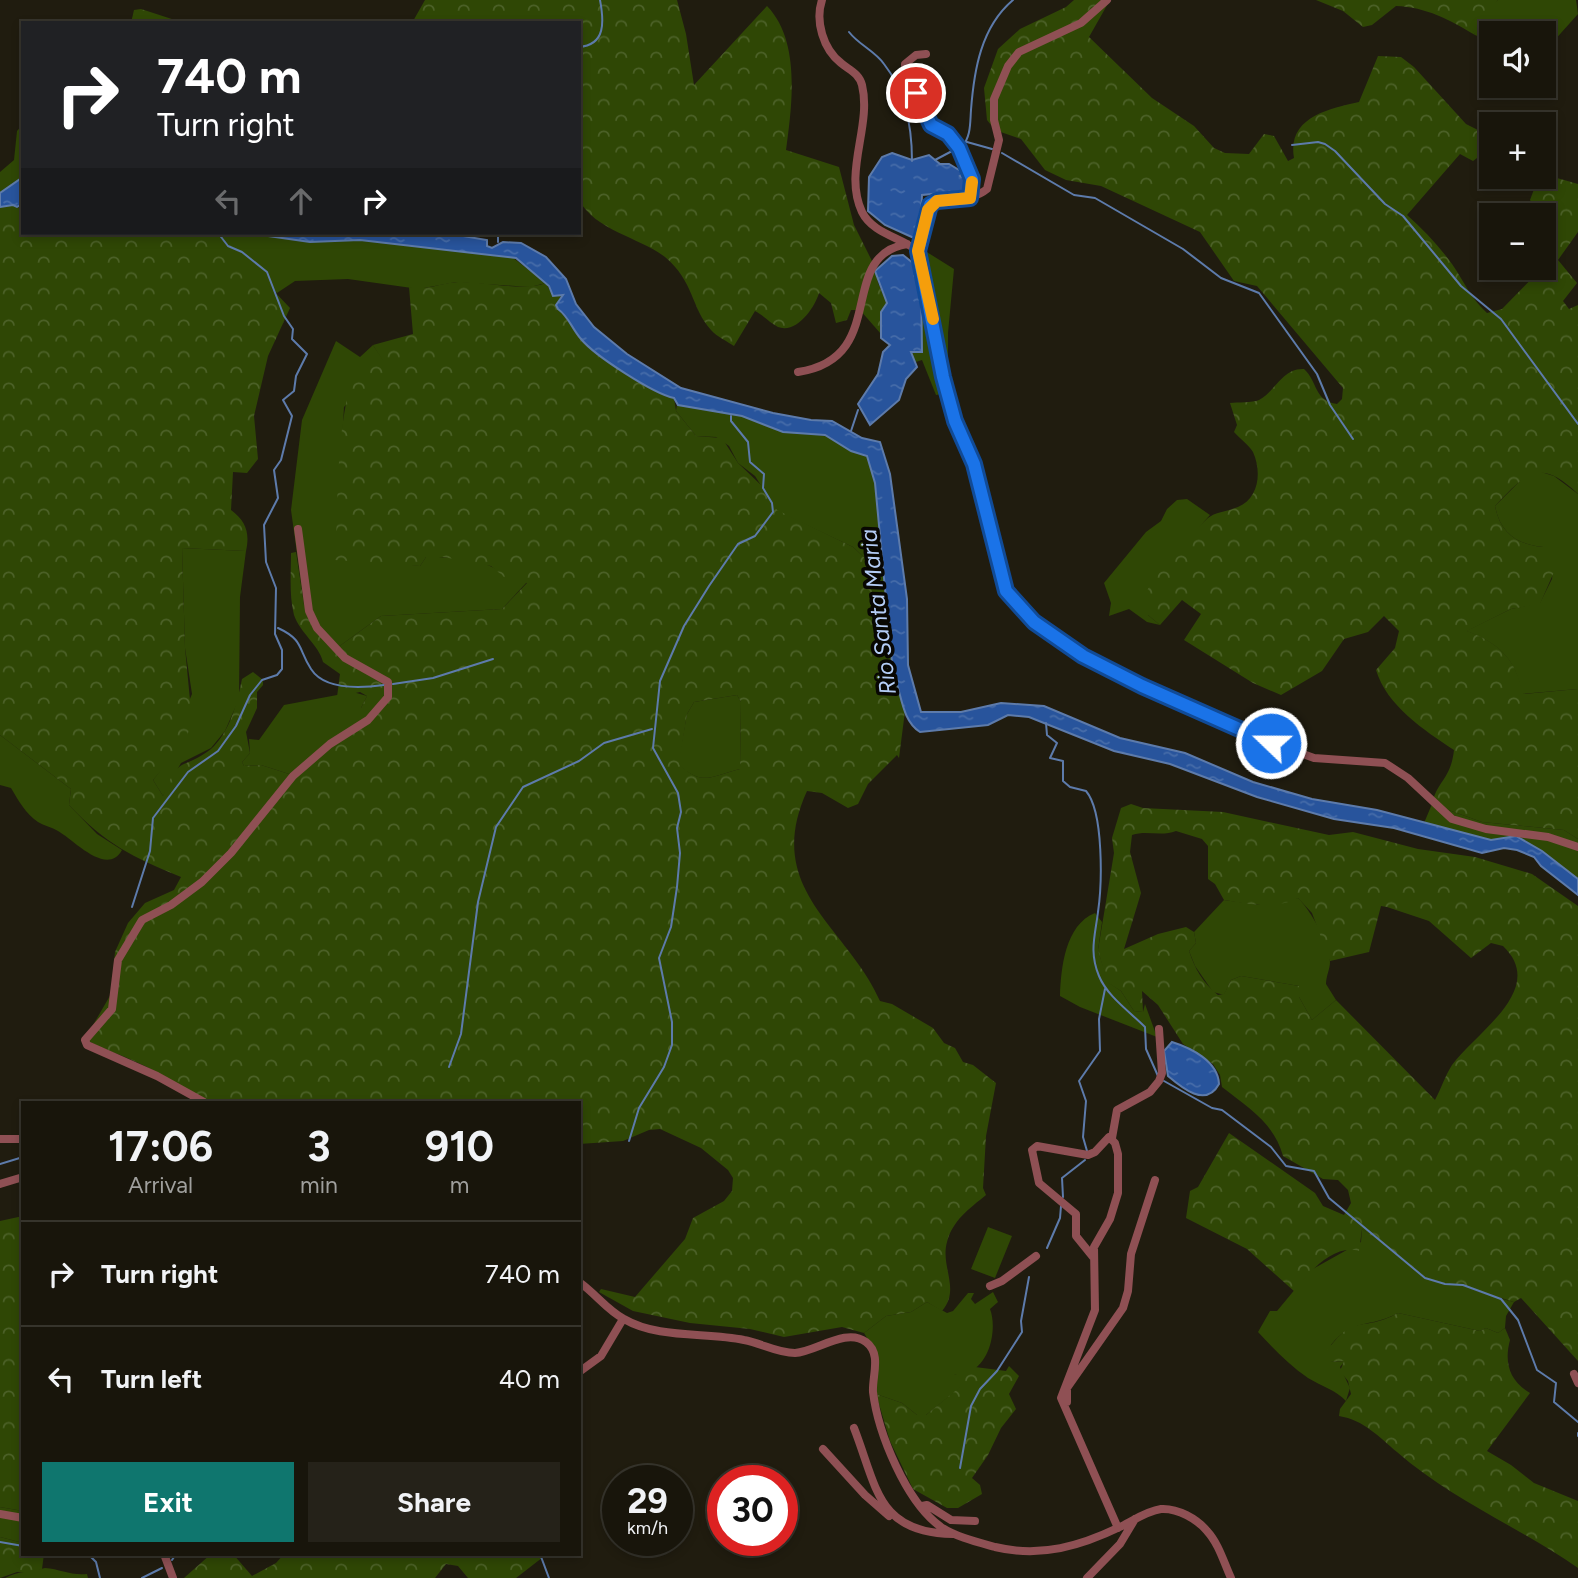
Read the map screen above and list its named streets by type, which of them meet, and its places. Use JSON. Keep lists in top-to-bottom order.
{
  "water": ["Rio Santa Maria"],
  "page": {
    "map_buttons": ["+", "−"],
    "turn": ["740 m", "Turn right"],
    "eta": [
      "17:06",
      "Arrival",
      "3",
      "min",
      "910",
      "m"
    ],
    "list": [
      {
        "name": "Turn right",
        "value": "740 m"
      },
      {
        "name": "Turn left",
        "value": "40 m"
      }
    ],
    "buttons": ["Exit", "Share"],
    "speed": "29 km/h",
    "limit": "30"
  }
}
